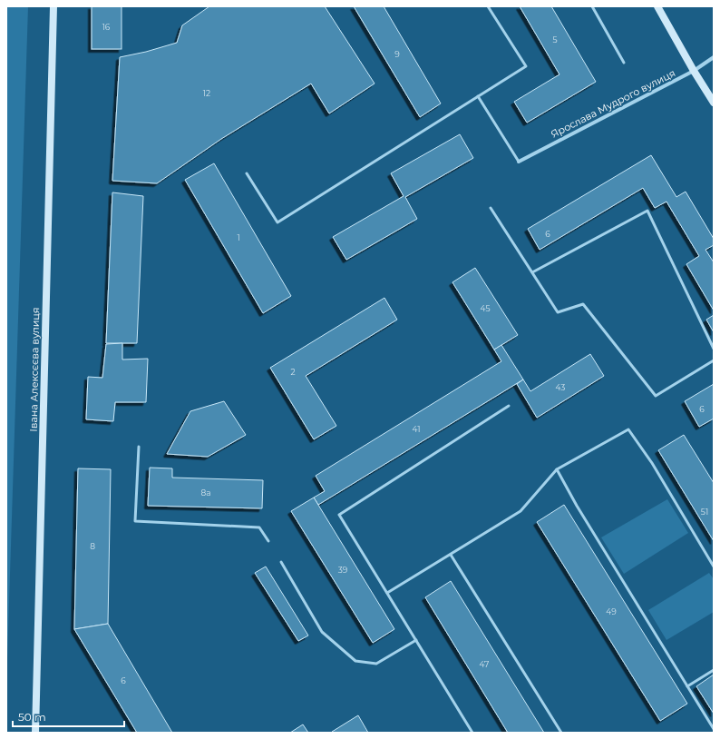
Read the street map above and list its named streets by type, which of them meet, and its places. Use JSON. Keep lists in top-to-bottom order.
{
  "streets": {
    "street": ["Ярослава Мудрого вулиця", "Івана Алексєєва вулиця"]
  },
  "house_numbers": [
    "16",
    "5",
    "9",
    "12",
    "6",
    "1",
    "45",
    "2",
    "43",
    "6",
    "41",
    "8а",
    "51",
    "8",
    "39",
    "49",
    "47",
    "6"
  ],
  "scale_bar": "50 m"
}
